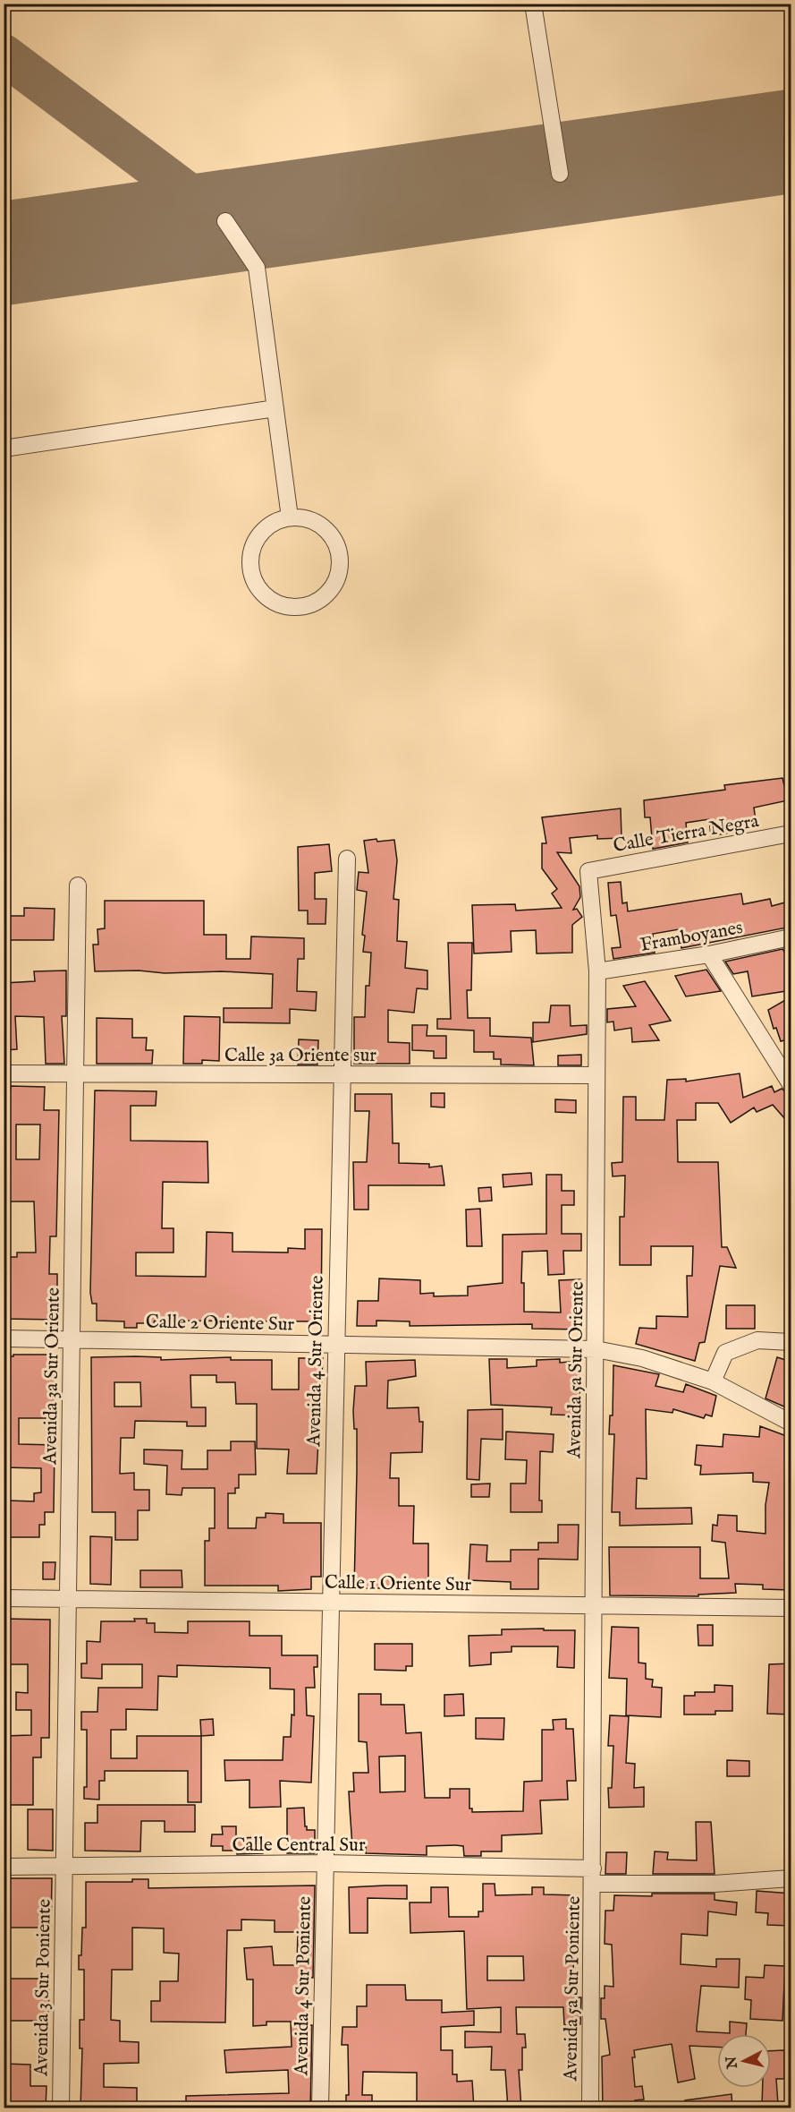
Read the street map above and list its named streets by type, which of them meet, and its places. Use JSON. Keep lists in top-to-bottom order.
{
  "streets": {
    "street": [
      "Calle Tierra Negra",
      "Framboyanes",
      "Calle 3a Oriente sur",
      "Calle 2 Oriente Sur",
      "Avenida 4 Sur Oriente",
      "Avenida 5a Sur Oriente",
      "Avenida 3a Sur Oriente",
      "Calle 1 Oriente Sur",
      "Calle Central Sur",
      "Avenida 4 Sur Poniente",
      "Avenida 3 Sur Poniente",
      "Avenida 5a Sur Poniente"
    ]
  },
  "crossings": [
    ["Calle Tierra Negra", "Avenida 5a Sur Oriente"],
    ["Framboyanes", "Avenida 5a Sur Oriente"],
    ["Calle 3a Oriente sur", "Avenida 4 Sur Oriente"],
    ["Calle 3a Oriente sur", "Avenida 5a Sur Oriente"],
    ["Calle 3a Oriente sur", "Avenida 3a Sur Oriente"],
    ["Calle 2 Oriente Sur", "Avenida 4 Sur Oriente"],
    ["Calle 2 Oriente Sur", "Avenida 5a Sur Oriente"],
    ["Calle 2 Oriente Sur", "Avenida 3a Sur Oriente"],
    ["Avenida 4 Sur Oriente", "Calle 1 Oriente Sur"],
    ["Avenida 4 Sur Oriente", "Calle Central Sur"],
    ["Avenida 4 Sur Oriente", "Avenida 4 Sur Poniente"],
    ["Avenida 5a Sur Oriente", "Calle 1 Oriente Sur"],
    ["Avenida 5a Sur Oriente", "Calle Central Sur"],
    ["Avenida 5a Sur Oriente", "Avenida 5a Sur Poniente"],
    ["Avenida 3a Sur Oriente", "Calle 1 Oriente Sur"],
    ["Avenida 3a Sur Oriente", "Calle Central Sur"],
    ["Avenida 3a Sur Oriente", "Avenida 3 Sur Poniente"],
    ["Calle Central Sur", "Avenida 4 Sur Poniente"],
    ["Calle Central Sur", "Avenida 3 Sur Poniente"],
    ["Calle Central Sur", "Avenida 5a Sur Poniente"]
  ],
  "north": "left"
}
